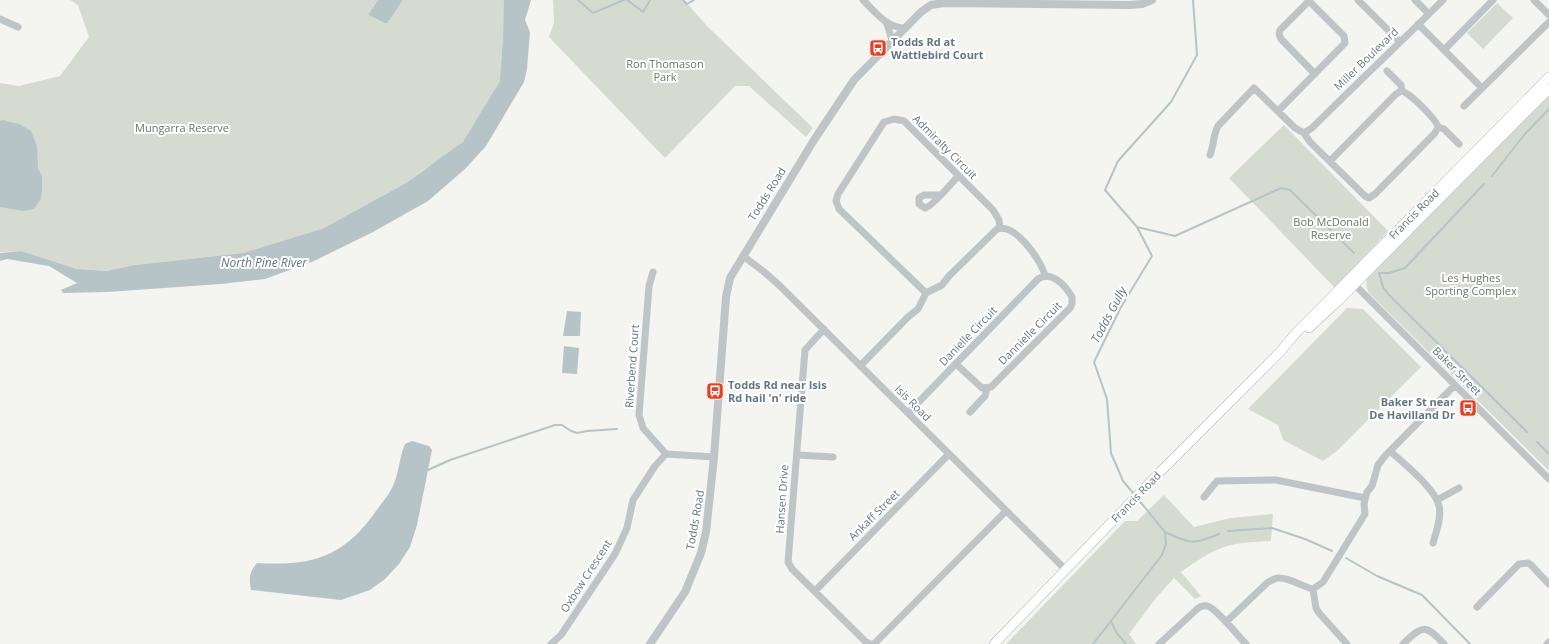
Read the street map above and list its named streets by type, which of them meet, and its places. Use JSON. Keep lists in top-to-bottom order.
{
  "streets": {
    "main road": ["Francis Road"],
    "street": [
      "Miller Boulevard",
      "Admiralty Circuit",
      "Todds Road",
      "Dannielle Circuit",
      "Danielle Circuit",
      "Riverbend Court",
      "Baker Street",
      "Isis Road",
      "Hansen Drive",
      "Ankaff Street",
      "Oxbow Crescent"
    ]
  },
  "crossings": [
    ["Todds Road", "Isis Road"],
    ["Francis Road", "Baker Street"],
    ["Francis Road", "Isis Road"],
    ["Dannielle Circuit", "Danielle Circuit"],
    ["Danielle Circuit", "Isis Road"],
    ["Riverbend Court", "Oxbow Crescent"],
    ["Isis Road", "Hansen Drive"],
    ["Isis Road", "Ankaff Street"],
    ["Hansen Drive", "Ankaff Street"]
  ],
  "water": ["North Pine River", "Todds Gully"],
  "parks": [
    "Ron Thomason Park",
    "Mungarra Reserve",
    "Bob McDonald Reserve",
    "Les Hughes Sporting Complex"
  ],
  "places": {
    "bus stop": ["Todds Rd at Wattlebird Court", "Todds Rd near Isis Rd hail 'n' ride", "Baker St near De Havilland Dr"]
  }
}
